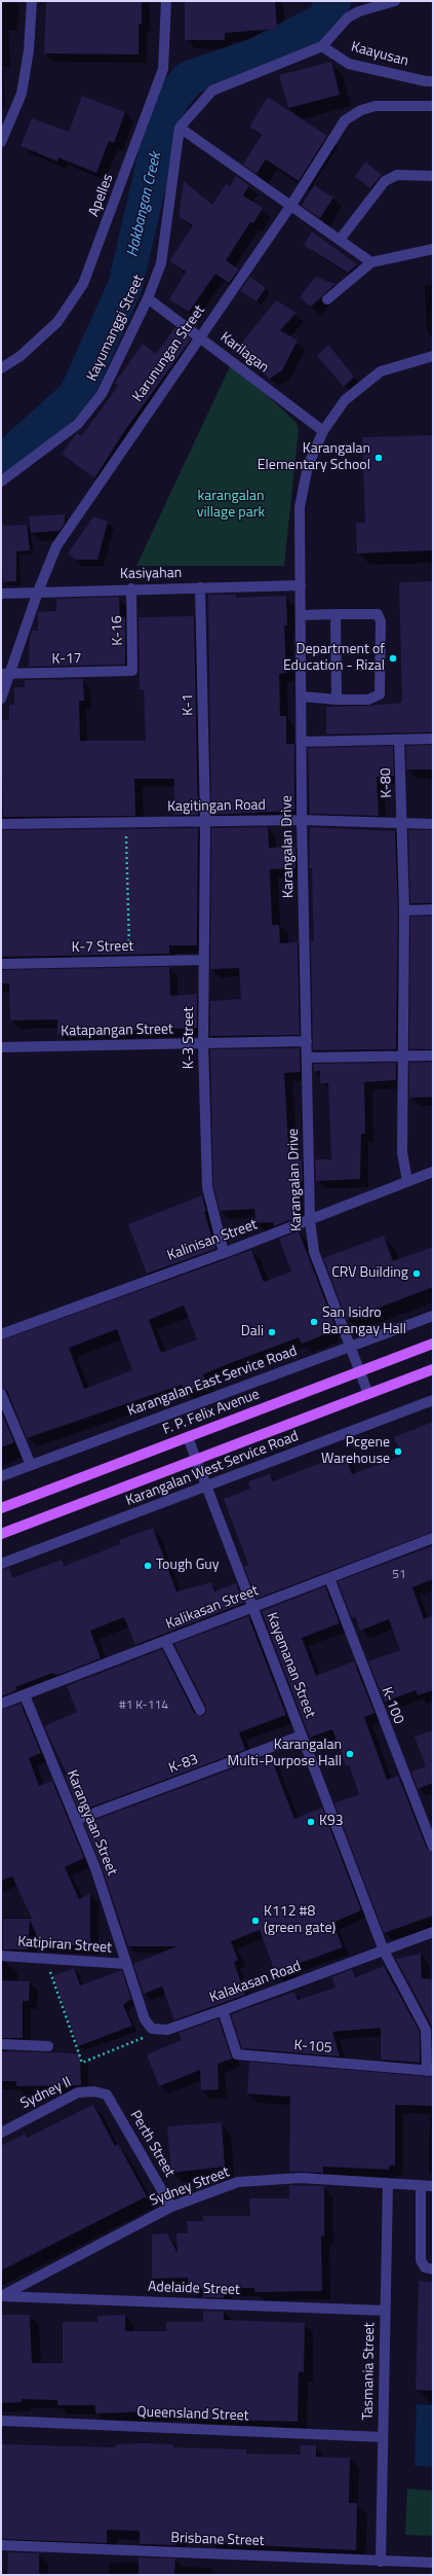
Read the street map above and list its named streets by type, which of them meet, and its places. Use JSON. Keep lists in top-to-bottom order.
{
  "streets": {
    "main road": ["F. P. Felix Avenue"],
    "street": [
      "Kaayusan",
      "Apelles",
      "Kayumanggi Street",
      "Karilagan",
      "Karunungan Street",
      "Kasiyahan",
      "K-16",
      "K-17",
      "K-1",
      "K-80",
      "Kagitingan Road",
      "Karangalan Drive",
      "K-7 Street",
      "Katapangan Street",
      "K-3 Street",
      "Kalinisan Street",
      "Karangalan East Service Road",
      "Karangalan West Service Road",
      "Kalikasan Street",
      "Kayamanan Street",
      "K-100",
      "K-83",
      "Karangyaan Street",
      "Katipiran Street",
      "Kalakasan Road",
      "K-105",
      "Sydney II",
      "Perth Street",
      "Sydney Street",
      "Adelaide Street",
      "Tasmania Street",
      "Queensland Street",
      "Brisbane Street"
    ]
  },
  "crossings": [
    ["Kayumanggi Street", "Karilagan"],
    ["Karilagan", "Karunungan Street"],
    ["Karilagan", "Karangalan Drive"],
    ["Karunungan Street", "Kasiyahan"],
    ["Karunungan Street", "K-17"],
    ["Kasiyahan", "K-16"],
    ["Kasiyahan", "K-1"],
    ["Kasiyahan", "Karangalan Drive"],
    ["K-16", "K-17"],
    ["K-1", "Kagitingan Road"],
    ["K-1", "K-3 Street"],
    ["K-80", "Kagitingan Road"],
    ["K-80", "Kalinisan Street"],
    ["Kagitingan Road", "Karangalan Drive"],
    ["Kagitingan Road", "K-3 Street"],
    ["Karangalan Drive", "Katapangan Street"],
    ["Karangalan Drive", "Kalinisan Street"],
    ["Karangalan Drive", "Karangalan East Service Road"],
    ["Karangalan Drive", "F. P. Felix Avenue"],
    ["K-7 Street", "K-3 Street"],
    ["Katapangan Street", "K-3 Street"],
    ["K-3 Street", "Kalinisan Street"],
    ["F. P. Felix Avenue", "Kayamanan Street"],
    ["Karangalan West Service Road", "Kayamanan Street"],
    ["Kalikasan Street", "Kayamanan Street"],
    ["Kalikasan Street", "K-100"],
    ["Kalikasan Street", "Karangyaan Street"],
    ["Kayamanan Street", "K-83"],
    ["Kayamanan Street", "Kalakasan Road"],
    ["Kayamanan Street", "K-105"],
    ["K-83", "Karangyaan Street"],
    ["Karangyaan Street", "Katipiran Street"],
    ["Kalakasan Road", "K-105"],
    ["Sydney II", "Perth Street"],
    ["Perth Street", "Sydney Street"],
    ["Sydney Street", "Adelaide Street"],
    ["Sydney Street", "Tasmania Street"],
    ["Adelaide Street", "Tasmania Street"],
    ["Tasmania Street", "Queensland Street"],
    ["Tasmania Street", "Brisbane Street"]
  ],
  "water": ["Hakbangan Creek"],
  "parks": ["karangalan village park"],
  "places": [
    "Karangalan Elementary School",
    "Department of Education - Rizal",
    "CRV Building",
    "San Isidro Barangay Hall",
    "Dali",
    "Pcgene Warehouse",
    "Tough Guy",
    "Karangalan Multi-Purpose Hall",
    "K93",
    "K112 #8 (green gate)"
  ],
  "house_numbers": ["51", "#1 K-114"]
}
